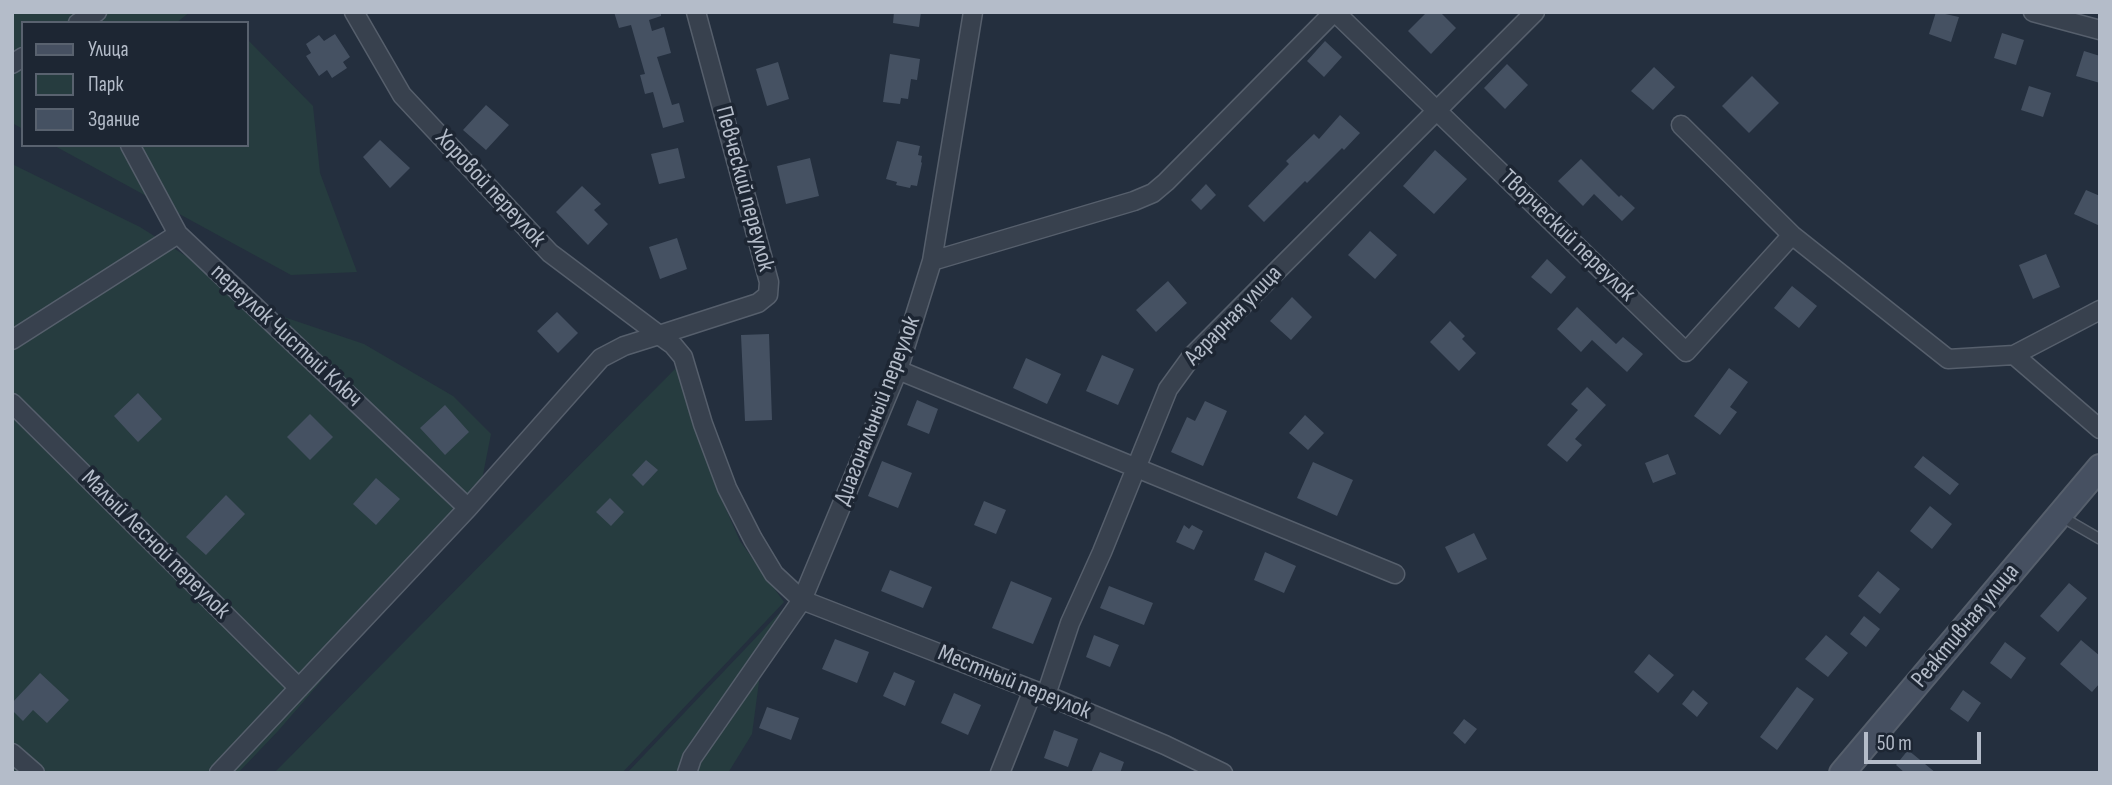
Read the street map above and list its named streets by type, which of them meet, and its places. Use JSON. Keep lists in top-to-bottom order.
{
  "streets": {
    "main road": ["Реактивная улица"],
    "street": [
      "Хоровой переулок",
      "Певческий переулок",
      "Творческий переулок",
      "Аграрная улица",
      "переулок Чистый Ключ",
      "Диагональный переулок",
      "Малый Лесной переулок",
      "Местный переулок"
    ]
  },
  "crossings": [
    ["Хоровой переулок", "Певческий переулок"],
    ["Хоровой переулок", "Диагональный переулок"],
    ["Хоровой переулок", "Местный переулок"],
    ["Творческий переулок", "Аграрная улица"],
    ["Аграрная улица", "Местный переулок"],
    ["Диагональный переулок", "Местный переулок"]
  ],
  "legend": ["Улица", "Парк", "Здание"],
  "scale_bar": "50 m"
}
